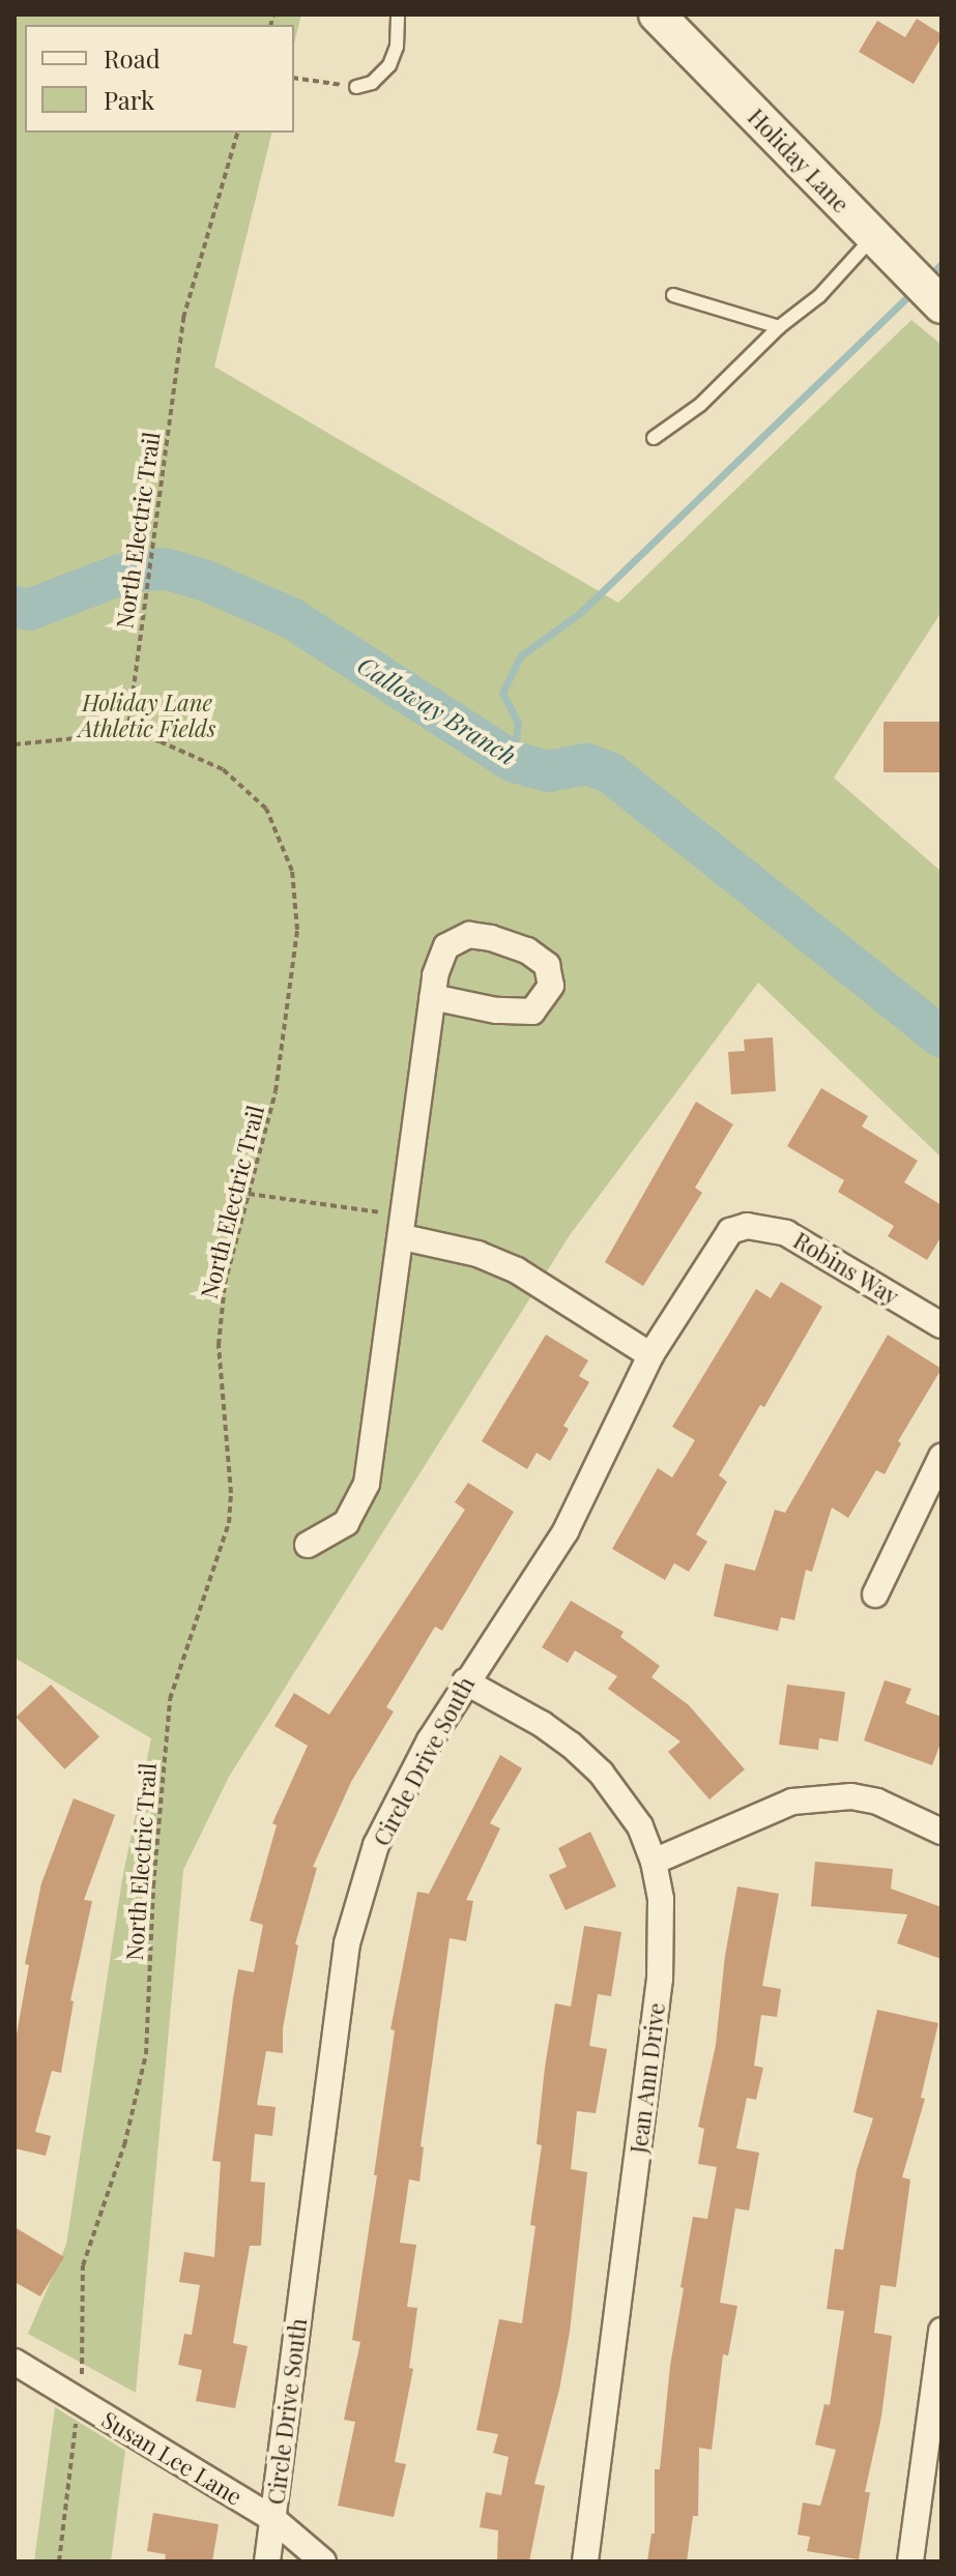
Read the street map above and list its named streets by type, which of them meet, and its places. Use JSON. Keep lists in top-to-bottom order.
{
  "streets": {
    "street": [
      "Holiday Lane",
      "Robins Way",
      "Circle Drive South",
      "Jean Ann Drive",
      "Susan Lee Lane"
    ],
    "path": ["North Electric Trail"]
  },
  "crossings": [
    ["North Electric Trail", "Susan Lee Lane"],
    ["Robins Way", "Circle Drive South"],
    ["Circle Drive South", "Jean Ann Drive"],
    ["Circle Drive South", "Susan Lee Lane"]
  ],
  "water": ["Calloway Branch"],
  "parks": ["Holiday Lane Athletic Fields"],
  "legend": ["Road", "Park"]
}
